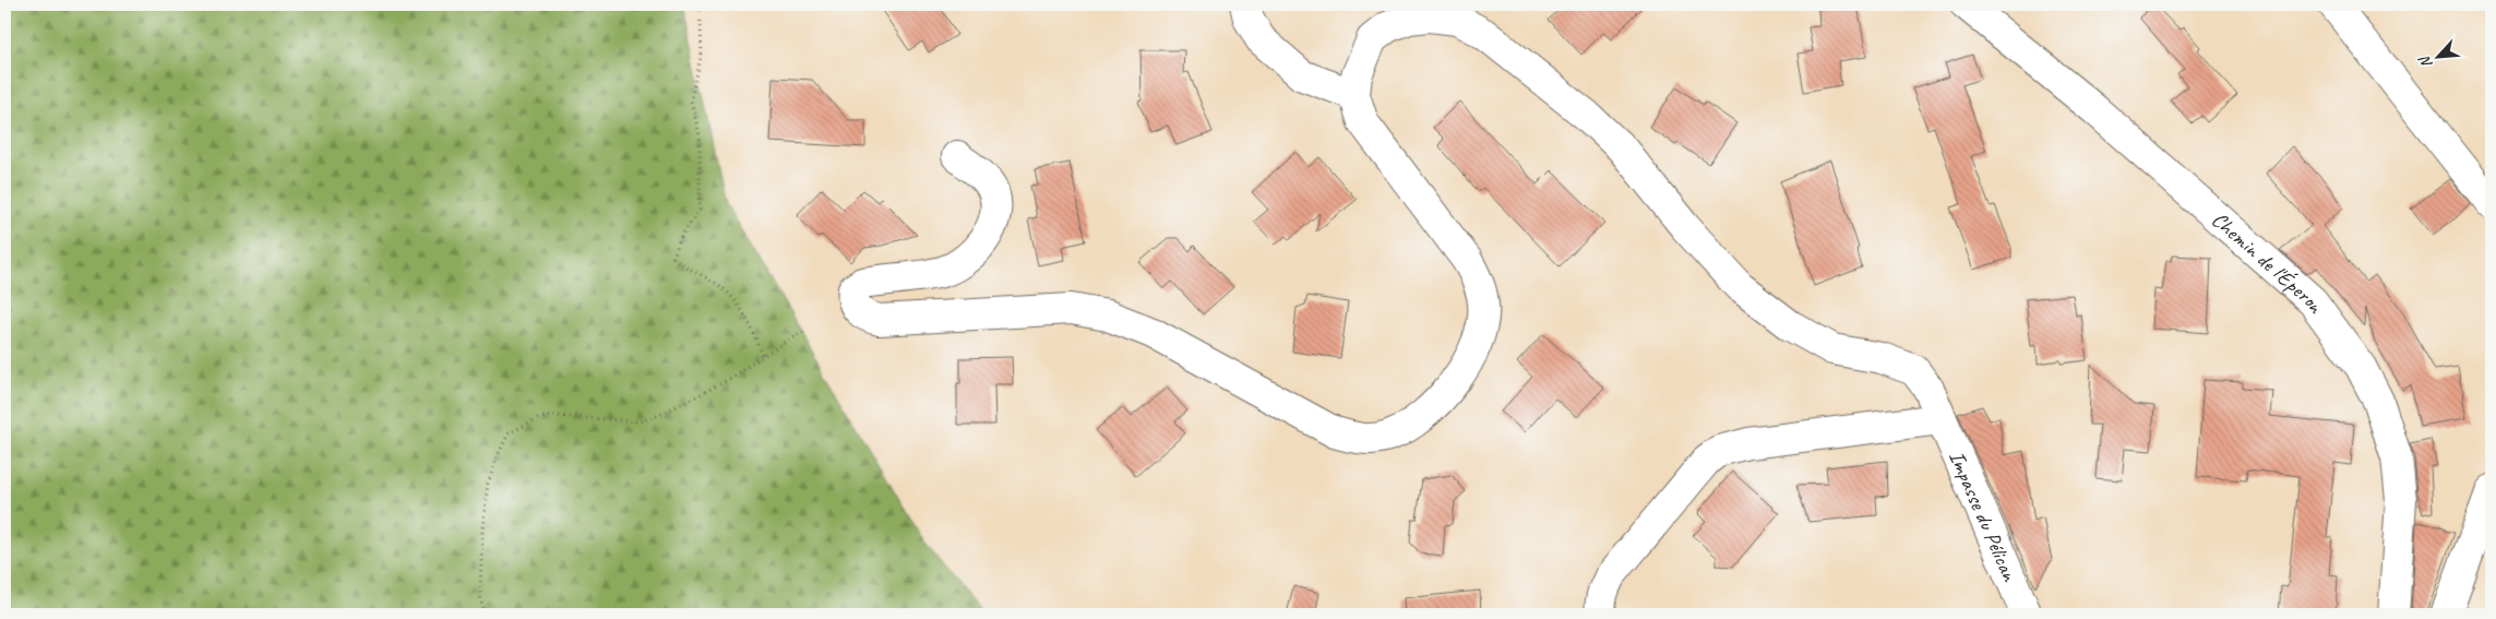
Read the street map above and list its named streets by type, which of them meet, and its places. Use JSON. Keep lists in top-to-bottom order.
{
  "streets": {
    "street": ["Chemin de l'Éperon", "Impasse du Pélican"]
  },
  "north": "bottom left"
}
